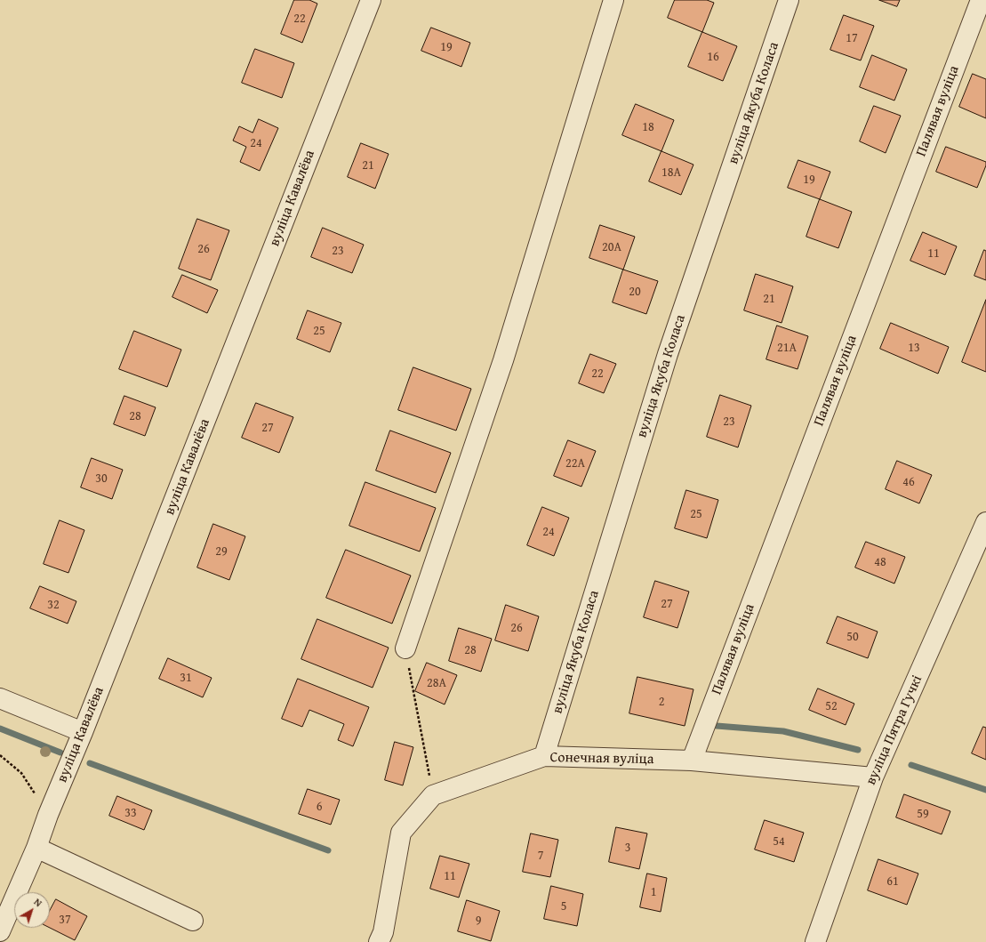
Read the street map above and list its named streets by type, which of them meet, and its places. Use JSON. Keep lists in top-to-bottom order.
{
  "streets": {
    "street": [
      "вуліца Якуба Коласа",
      "Палявая вуліца",
      "вуліца Кавалёва",
      "вуліца Пятра Гучкі",
      "Сонечная вуліца"
    ]
  },
  "crossings": [
    ["вуліца Якуба Коласа", "Сонечная вуліца"],
    ["Палявая вуліца", "Сонечная вуліца"],
    ["вуліца Пятра Гучкі", "Сонечная вуліца"]
  ],
  "house_numbers": [
    "22",
    "17",
    "19",
    "16",
    "18",
    "24",
    "21",
    "18А",
    "19",
    "20А",
    "26",
    "23",
    "11",
    "20",
    "21",
    "25",
    "21А",
    "13",
    "22",
    "28",
    "23",
    "27",
    "22А",
    "30",
    "46",
    "25",
    "24",
    "29",
    "48",
    "27",
    "32",
    "26",
    "50",
    "28",
    "31",
    "28А",
    "2",
    "52",
    "6",
    "33",
    "59",
    "54",
    "3",
    "7",
    "11",
    "61",
    "1",
    "5",
    "37",
    "9"
  ],
  "north": "top right"
}
